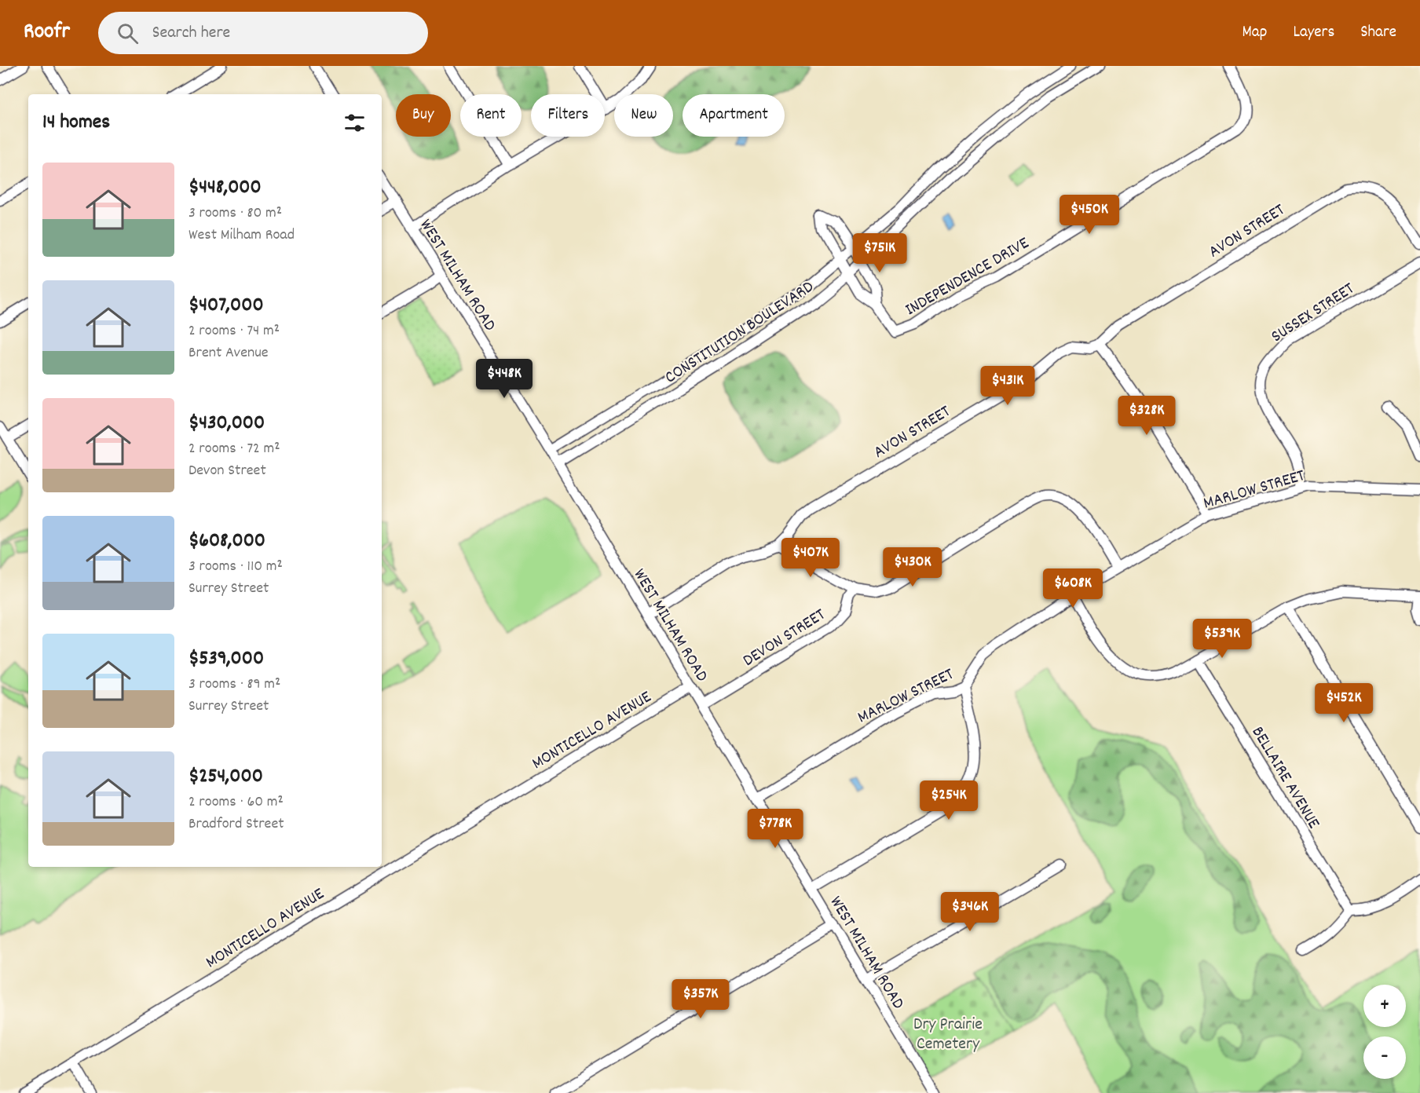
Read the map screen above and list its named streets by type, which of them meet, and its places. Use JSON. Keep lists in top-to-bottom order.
{
  "streets": {
    "street": [
      "AVON STREET",
      "WEST MILHAM ROAD",
      "INDEPENDENCE DRIVE",
      "SUSSEX STREET",
      "CONSTITUTION BOULEVARD",
      "MARLOW STREET",
      "DEVON STREET",
      "MONTICELLO AVENUE",
      "BELLAIRE AVENUE"
    ]
  },
  "crossings": [
    ["WEST MILHAM ROAD", "CONSTITUTION BOULEVARD"],
    ["WEST MILHAM ROAD", "MARLOW STREET"],
    ["WEST MILHAM ROAD", "DEVON STREET"],
    ["WEST MILHAM ROAD", "MONTICELLO AVENUE"],
    ["INDEPENDENCE DRIVE", "CONSTITUTION BOULEVARD"],
    ["SUSSEX STREET", "MARLOW STREET"]
  ],
  "parks": ["Dry Prairie Cemetery"],
  "page": {
    "header": "Roofr",
    "search": "Search here",
    "nav": ["Map", "Layers", "Share"],
    "chip": [
      "Buy",
      "Rent",
      "Filters",
      "New",
      "Apartment"
    ],
    "heading": "14 homes",
    "list": [
      {
        "name": "$448,000",
        "note": "3 rooms · 80 m² · West Milham Road"
      },
      {
        "name": "$407,000",
        "note": "2 rooms · 74 m² · Brent Avenue"
      },
      {
        "name": "$430,000",
        "note": "2 rooms · 72 m² · Devon Street"
      },
      {
        "name": "$608,000",
        "note": "3 rooms · 110 m² · Surrey Street"
      },
      {
        "name": "$539,000",
        "note": "3 rooms · 89 m² · Surrey Street"
      },
      {
        "name": "$254,000",
        "note": "2 rooms · 60 m² · Bradford Street"
      }
    ],
    "price": [
      "$450K",
      "$751K",
      "$448K",
      "$431K",
      "$328K",
      "$407K",
      "$430K",
      "$608K",
      "$539K",
      "$452K",
      "$254K",
      "$778K",
      "$346K",
      "$357K"
    ],
    "map_buttons": ["+", "−"]
  }
}
